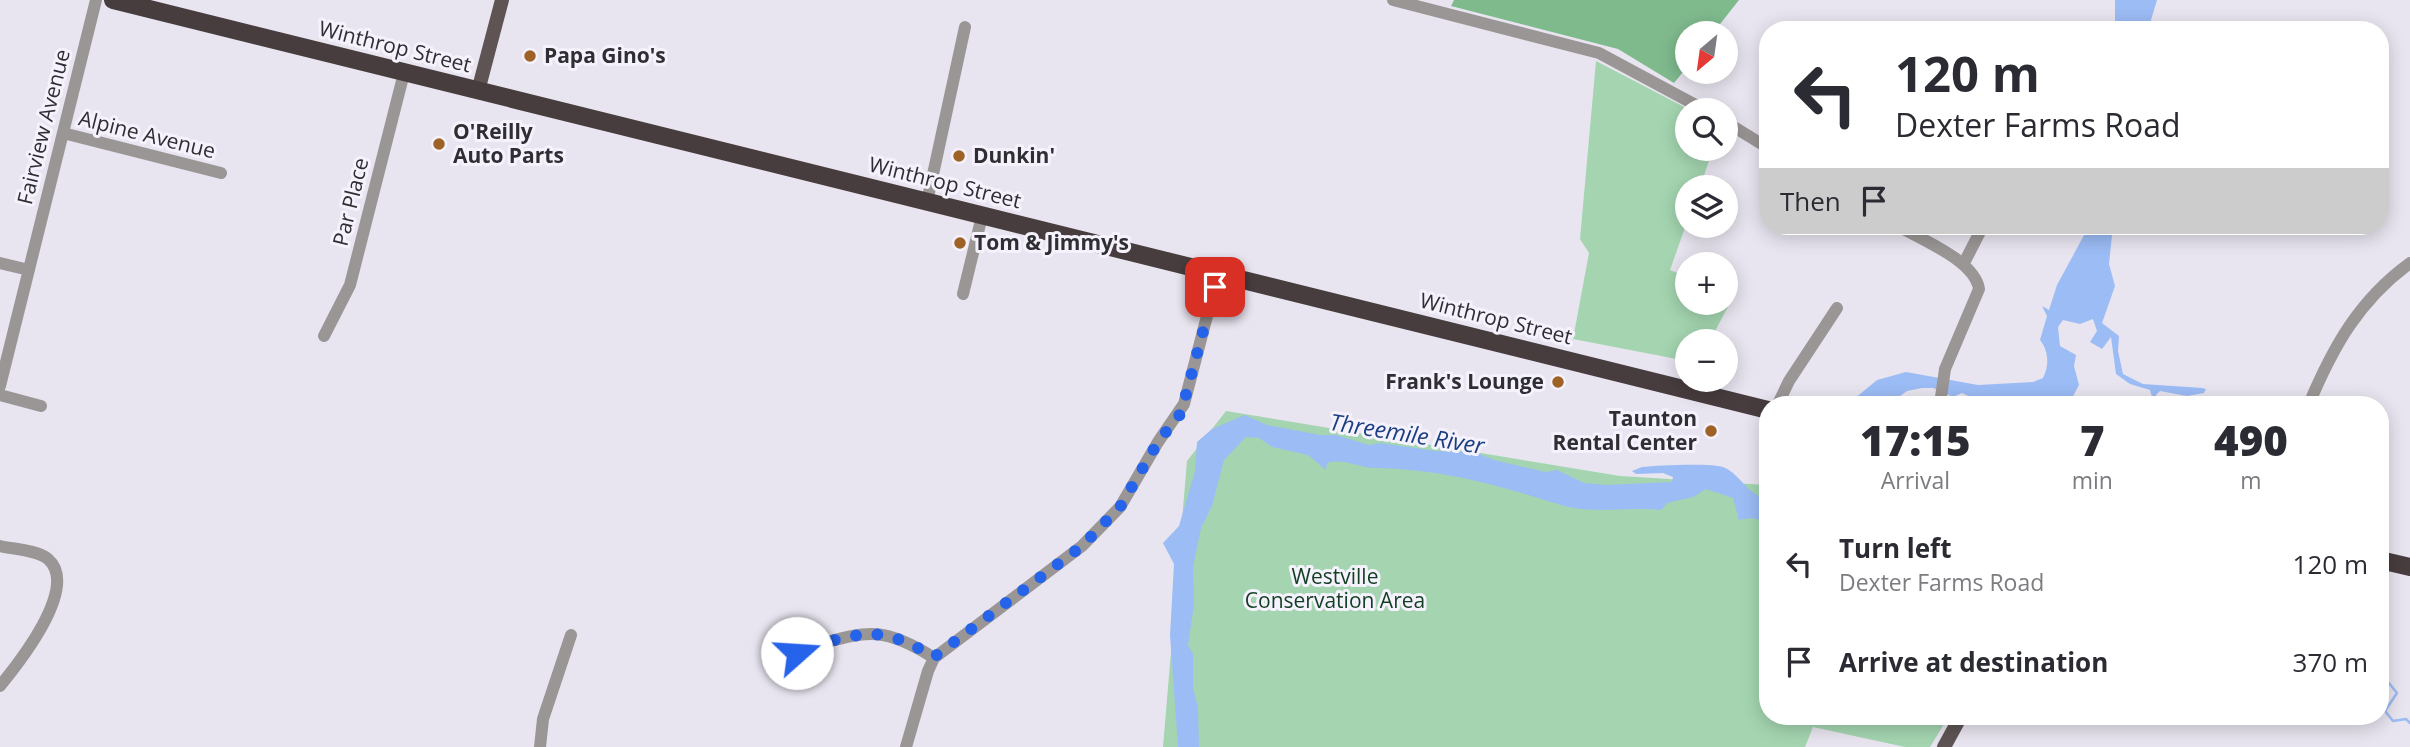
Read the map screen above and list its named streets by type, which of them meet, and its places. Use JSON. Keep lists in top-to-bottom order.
{
  "streets": {
    "highway": ["Winthrop Street"],
    "street": ["Fairview Avenue", "Alpine Avenue", "Par Place"]
  },
  "crossings": [
    ["Winthrop Street", "Par Place"],
    ["Fairview Avenue", "Alpine Avenue"]
  ],
  "water": ["Threemile River"],
  "parks": ["Westville Conservation Area"],
  "places": [
    "Papa Gino's",
    "O'Reilly Auto Parts",
    "Dunkin'",
    "Tom & Jimmy's",
    "Frank's Lounge",
    "Taunton Rental Center"
  ],
  "north": "bottom left",
  "page": {
    "map_buttons": ["+", "−"],
    "turn": ["120 m", "Dexter Farms Road"],
    "then": "Then",
    "eta": [
      "17:15",
      "Arrival",
      "7",
      "min",
      "490",
      "m"
    ],
    "list": [
      {
        "name": "Turn left",
        "note": "Dexter Farms Road",
        "value": "120 m"
      },
      {
        "name": "Arrive at destination",
        "value": "370 m"
      }
    ]
  }
}
